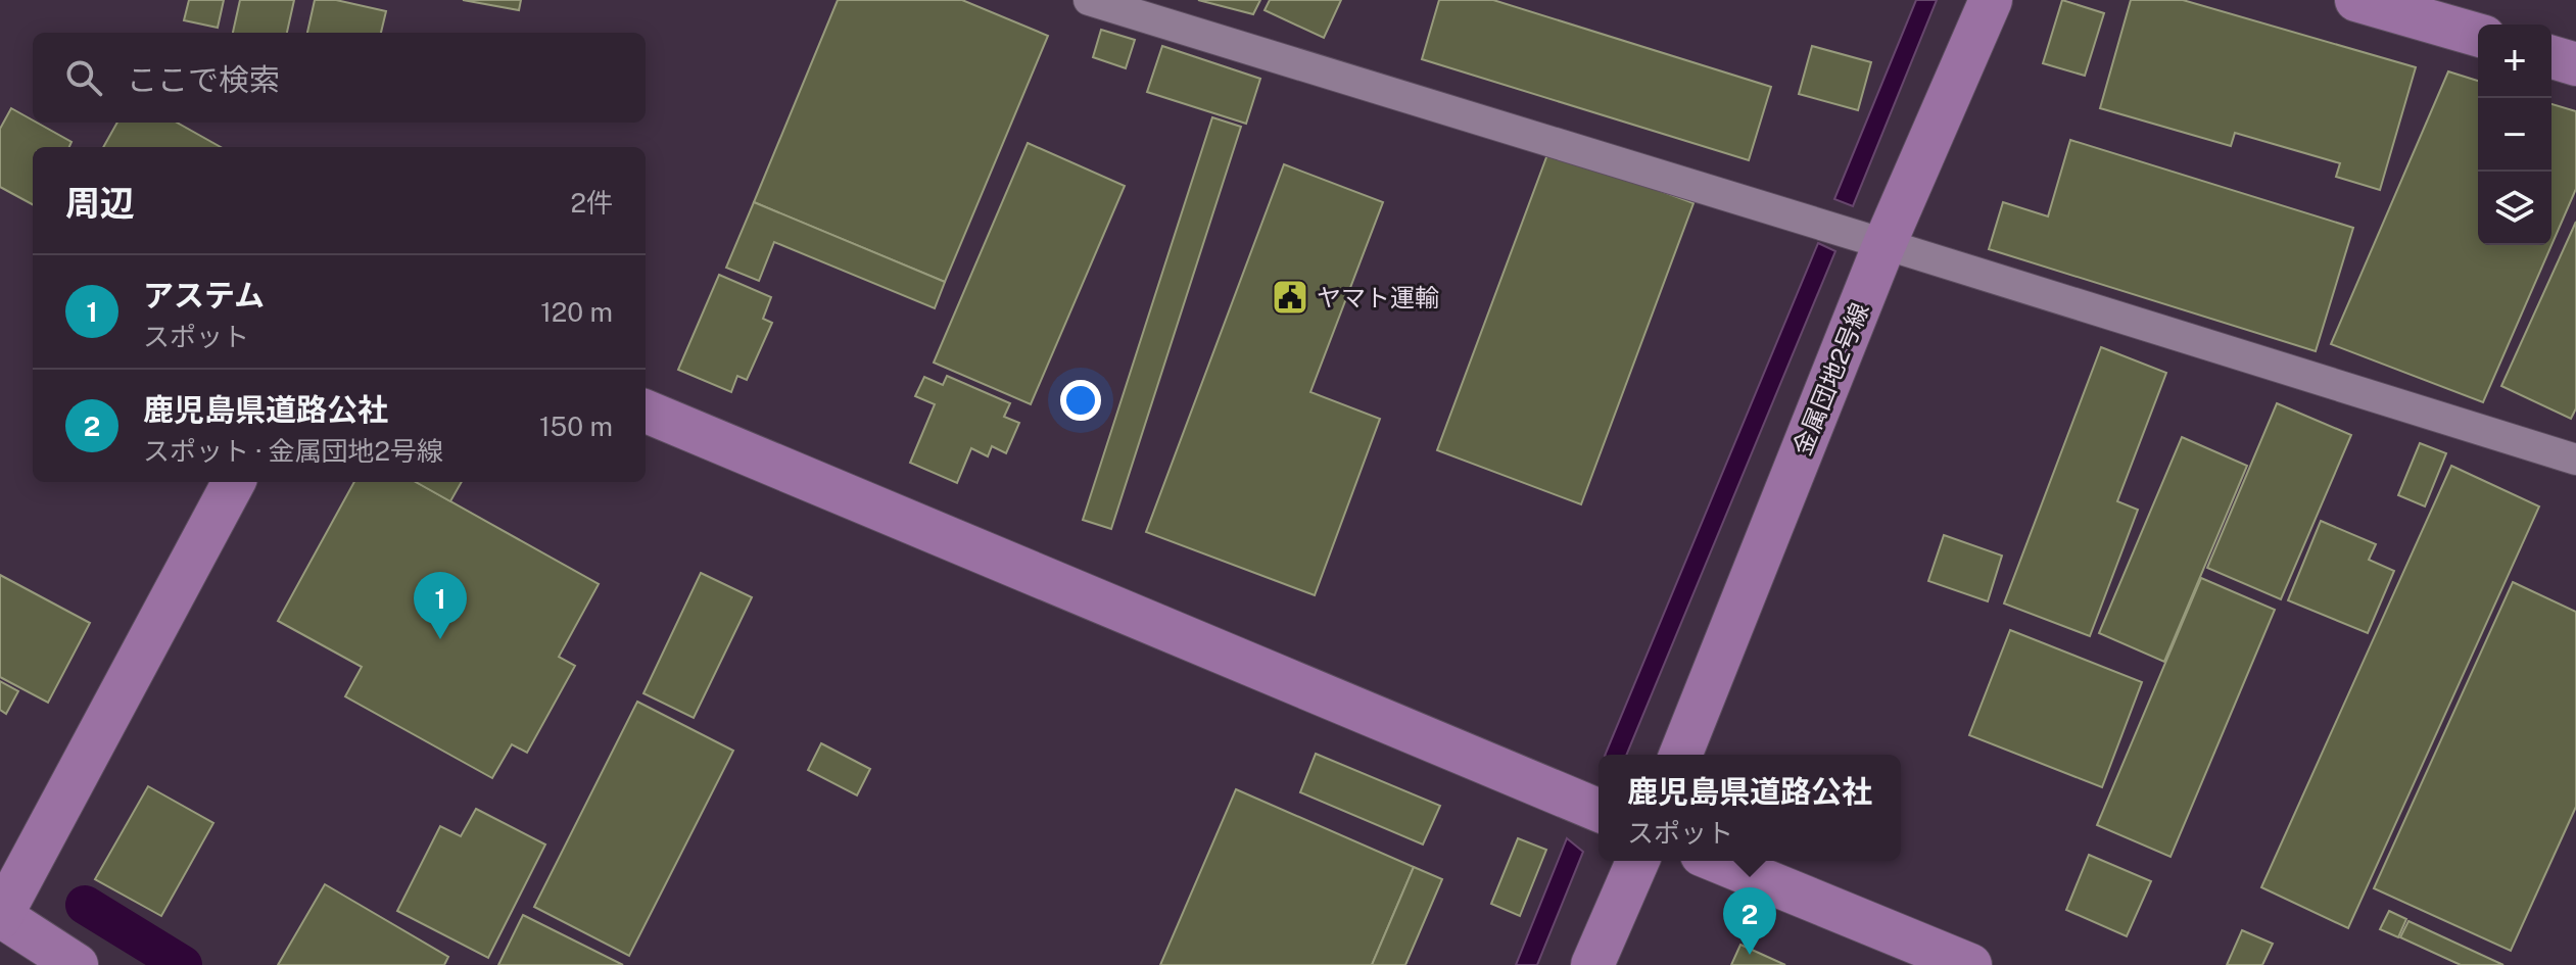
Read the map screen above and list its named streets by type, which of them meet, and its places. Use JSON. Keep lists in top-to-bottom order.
{
  "streets": {
    "street": ["金属団地2号線"]
  },
  "places": {
    "public building": ["ヤマト運輸"]
  },
  "page": {
    "map_buttons": ["+", "−"],
    "search": "ここで検索",
    "heading": ["周辺", "2件"],
    "list": [
      {
        "mark": "1",
        "name": "アステム",
        "note": "スポット",
        "value": "120 m"
      },
      {
        "mark": "2",
        "name": "鹿児島県道路公社",
        "note": "スポット · 金属団地2号線",
        "value": "150 m"
      }
    ],
    "pins": ["1", "2"],
    "popup": ["鹿児島県道路公社", "スポット"]
  }
}
